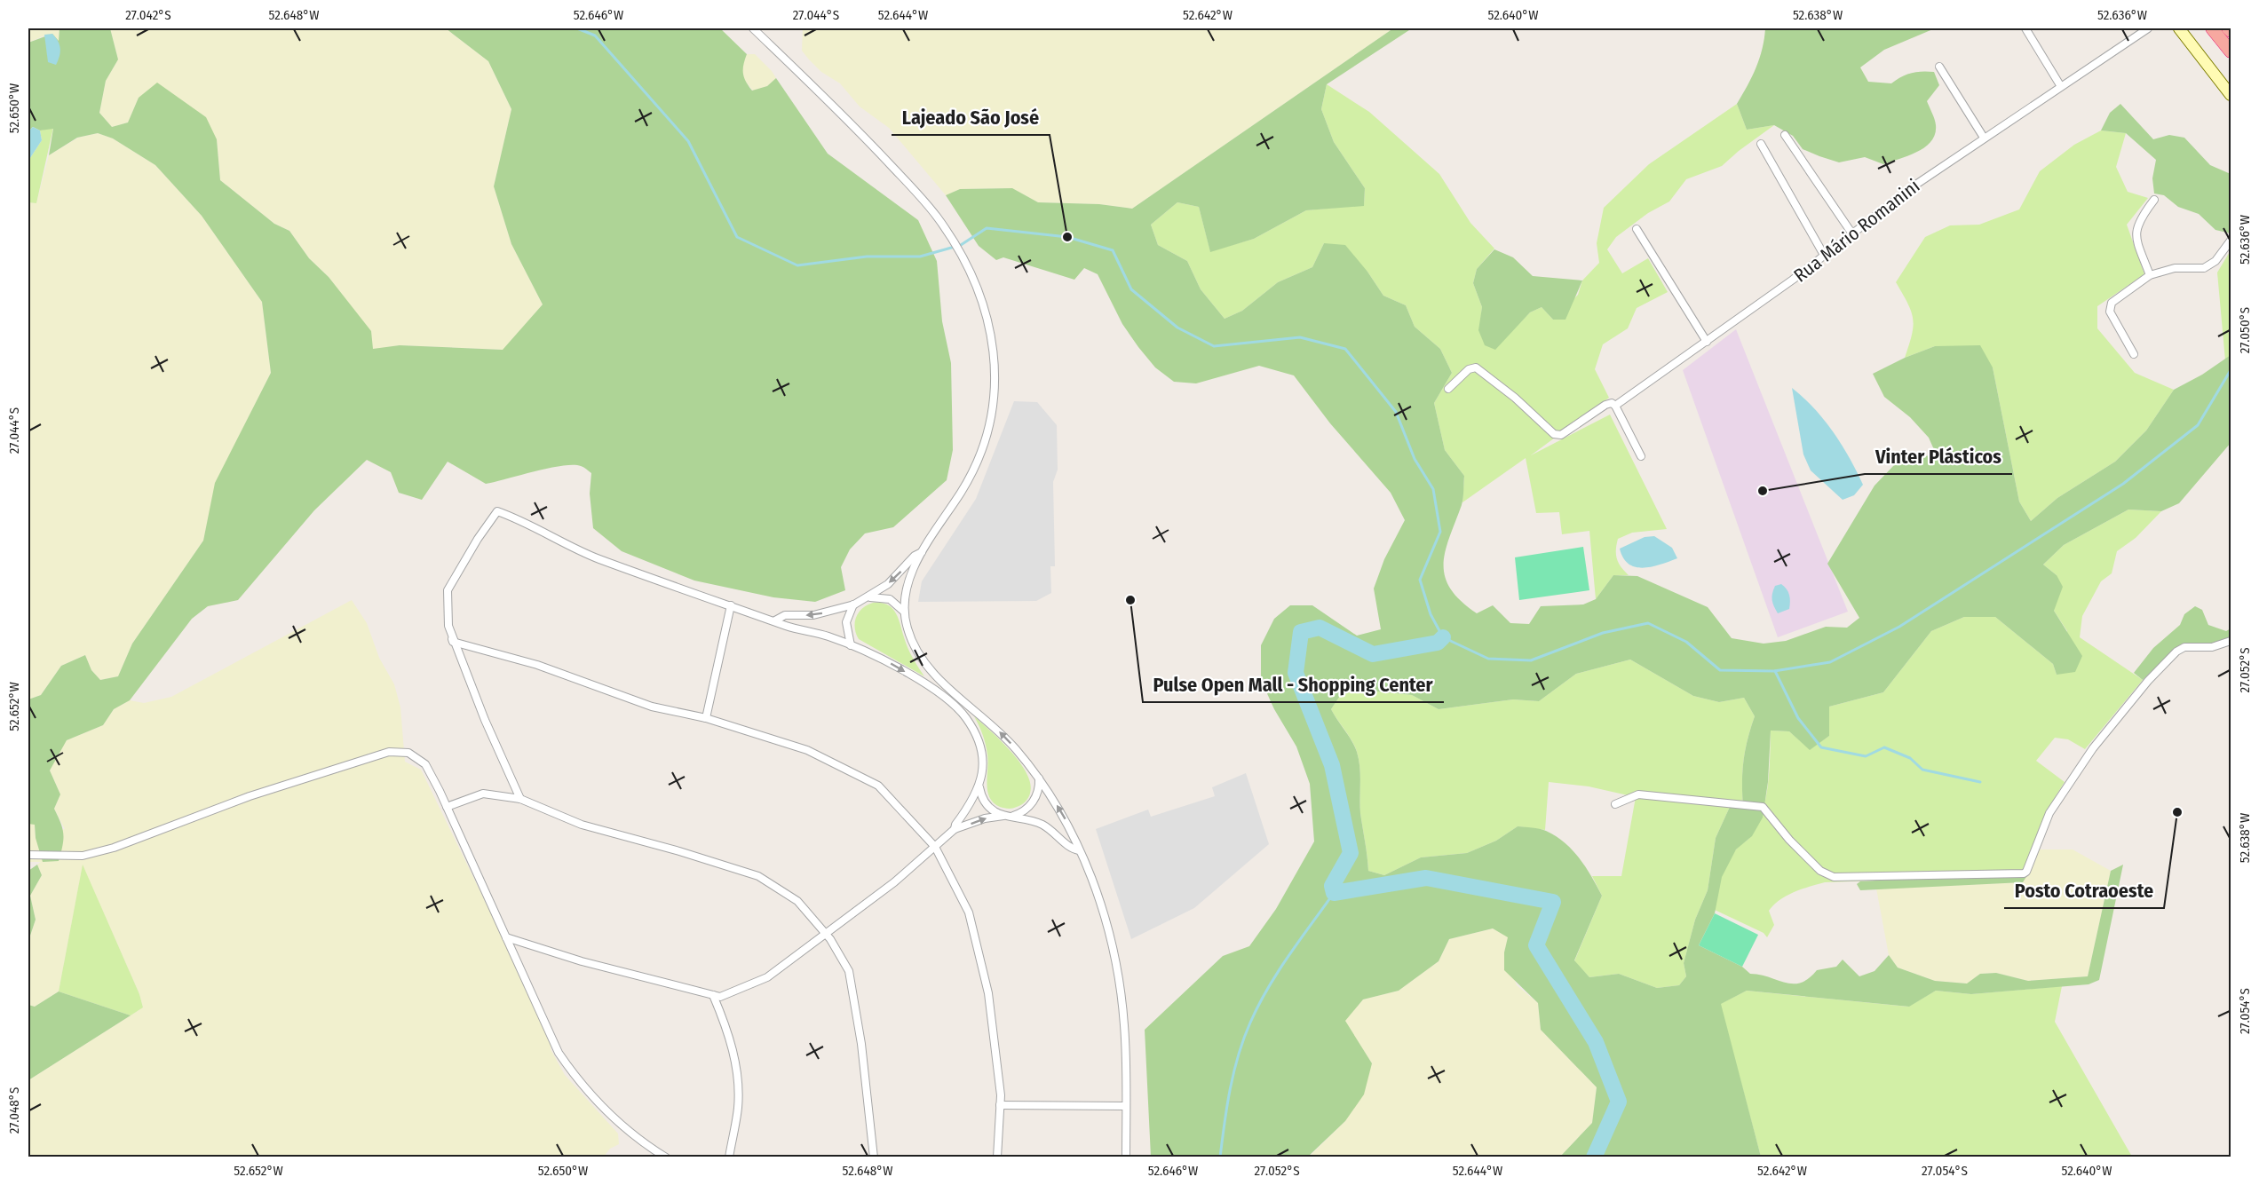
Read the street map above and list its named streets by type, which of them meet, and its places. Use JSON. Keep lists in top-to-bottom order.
{
  "streets": {
    "street": ["Rua Mário Romanini"]
  },
  "places": [
    "Lajeado São José",
    "Vinter Plásticos",
    "Pulse Open Mall - Shopping Center",
    "Posto Cotraoeste"
  ],
  "coordinates": [
    "27.042°S",
    "52.648°W",
    "52.646°W",
    "27.044°S",
    "52.644°W",
    "52.642°W",
    "52.640°W",
    "52.638°W",
    "52.636°W",
    "52.650°W",
    "27.050°S",
    "27.052°S",
    "52.652°W",
    "27.054°S",
    "27.048°S"
  ]
}
